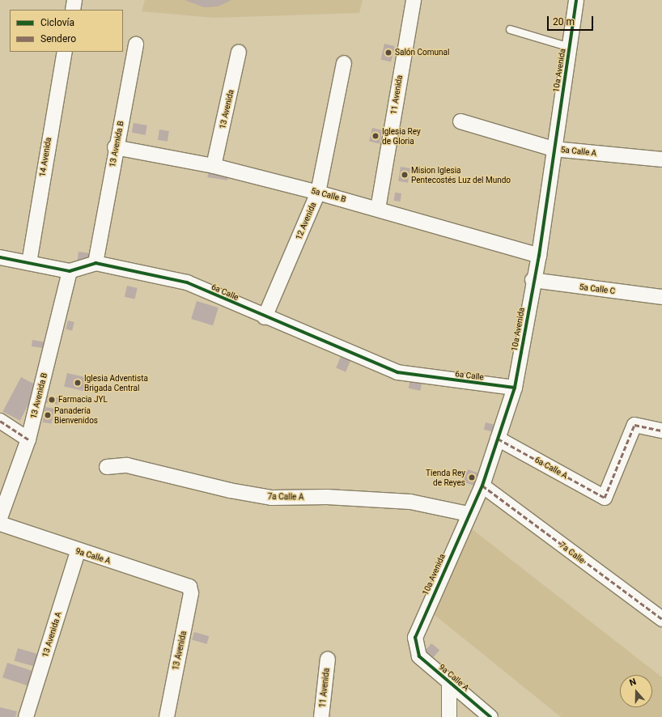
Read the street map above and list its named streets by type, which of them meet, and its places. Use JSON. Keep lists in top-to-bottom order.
{
  "streets": {
    "street": [
      "10a Avenida",
      "11 Avenida",
      "13 Avenida",
      "13 Avenida B",
      "5a Calle A",
      "14 Avenida",
      "5a Calle B",
      "12 Avenida",
      "5a Calle C",
      "6a Calle",
      "6a Calle A",
      "7a Calle A",
      "7a Calle",
      "9a Calle A",
      "13 Avenida A"
    ]
  },
  "crossings": [
    ["10a Avenida", "5a Calle A"],
    ["10a Avenida", "5a Calle B"],
    ["10a Avenida", "5a Calle C"],
    ["10a Avenida", "6a Calle"],
    ["10a Avenida", "6a Calle A"],
    ["10a Avenida", "7a Calle A"],
    ["10a Avenida", "7a Calle"],
    ["10a Avenida", "9a Calle A"],
    ["11 Avenida", "5a Calle B"],
    ["13 Avenida", "5a Calle B"],
    ["13 Avenida", "9a Calle A"],
    ["13 Avenida B", "5a Calle B"],
    ["13 Avenida B", "6a Calle"],
    ["14 Avenida", "6a Calle"],
    ["5a Calle B", "12 Avenida"],
    ["12 Avenida", "6a Calle"],
    ["9a Calle A", "13 Avenida A"]
  ],
  "places": [
    "Salón Comunal",
    "Iglesia Rey de Gloria",
    "Mision Iglesia Pentecostés Luz del Mundo",
    "Iglesia Adventista Brigada Central",
    "Farmacia JYL",
    "Panadería Bienvenidos",
    "Tienda Rey de Reyes"
  ],
  "legend": ["Ciclovía", "Sendero"],
  "scale_bar": "20 m",
  "north": "top"
}
